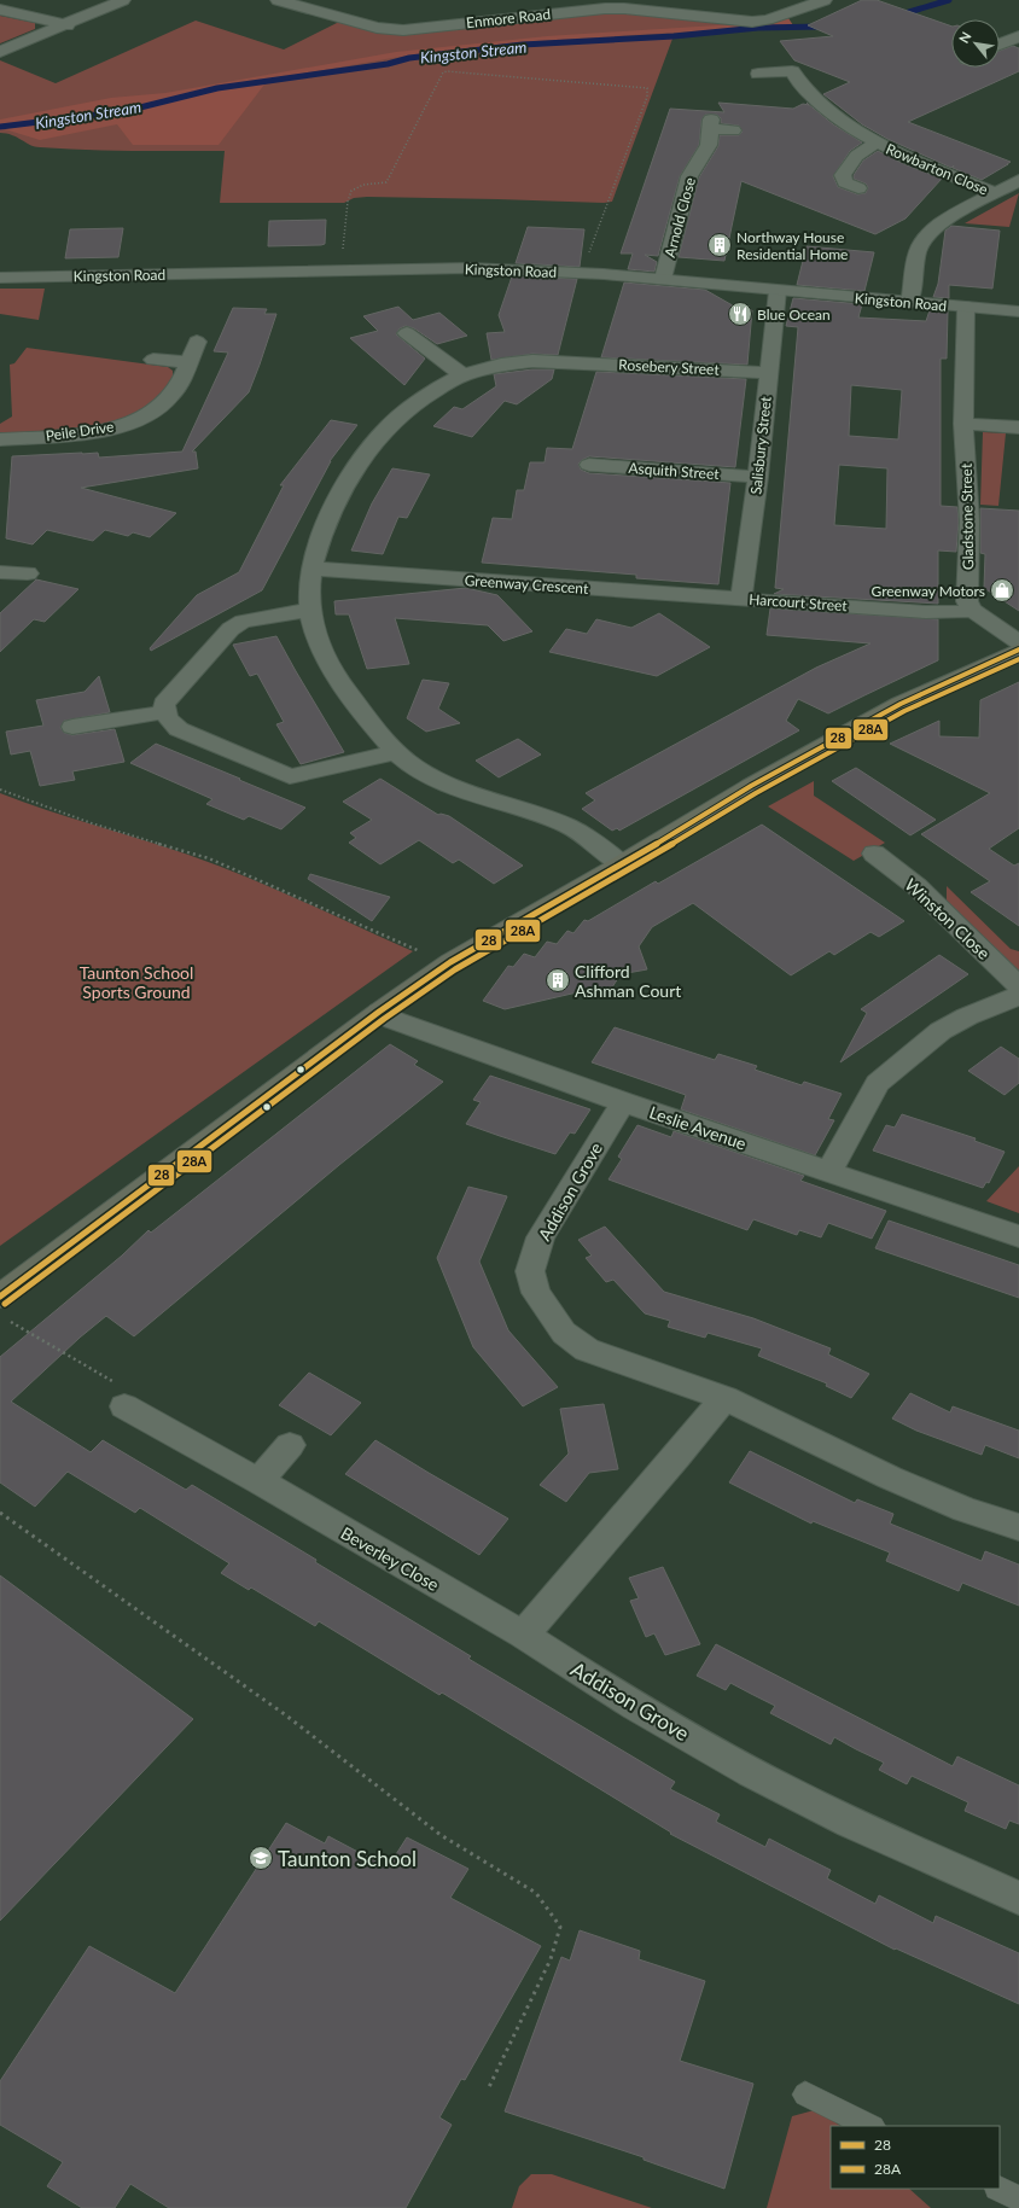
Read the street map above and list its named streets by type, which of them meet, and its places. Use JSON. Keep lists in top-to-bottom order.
{
  "streets": {
    "street": [
      "Enmore Road",
      "Rowbarton Close",
      "Arnold Close",
      "Kingston Road",
      "Rosebery Street",
      "Peile Drive",
      "Salisbury Street",
      "Asquith Street",
      "Gladstone Street",
      "Greenway Crescent",
      "Harcourt Street",
      "Winston Close",
      "Leslie Avenue",
      "Addison Grove",
      "Beverley Close"
    ]
  },
  "crossings": [
    ["Arnold Close", "Kingston Road"],
    ["Kingston Road", "Salisbury Street"],
    ["Kingston Road", "Gladstone Street"],
    ["Rosebery Street", "Salisbury Street"],
    ["Salisbury Street", "Asquith Street"],
    ["Salisbury Street", "Greenway Crescent"],
    ["Salisbury Street", "Harcourt Street"],
    ["Gladstone Street", "Harcourt Street"],
    ["Greenway Crescent", "Harcourt Street"],
    ["Leslie Avenue", "Addison Grove"],
    ["Addison Grove", "Beverley Close"]
  ],
  "water": ["Kingston Stream"],
  "parks": ["Taunton School Sports Ground"],
  "places": {
    "building": ["Northway House Residential Home", "Clifford Ashman Court"],
    "restaurant": ["Blue Ocean"],
    "shop": ["Greenway Motors"],
    "school or university": ["Taunton School"]
  },
  "lines": ["transit line 28", "transit line 28A"],
  "legend": ["28", "28A"],
  "north": "top left"
}
